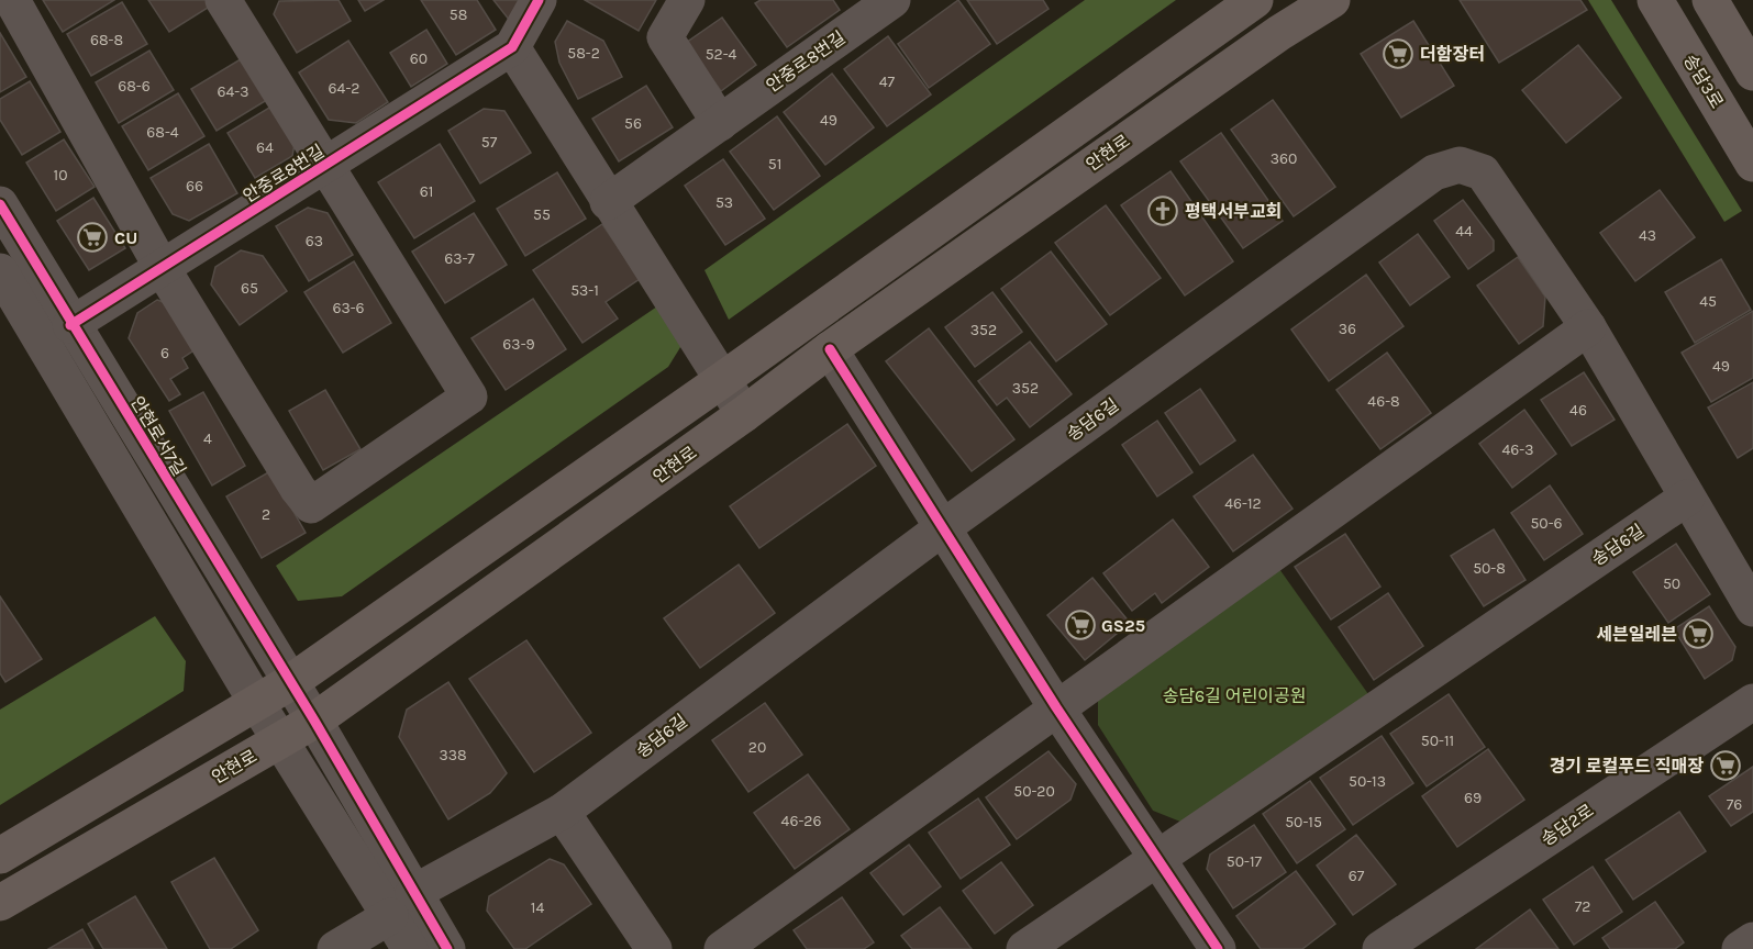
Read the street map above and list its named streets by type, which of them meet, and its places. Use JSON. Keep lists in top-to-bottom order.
{
  "streets": {
    "main road": ["송담3로", "안현로"],
    "street": [
      "안중로8번길",
      "송담6길",
      "안현로서7길",
      "송담2로"
    ]
  },
  "crossings": [
    ["안중로8번길", "안현로서7길"],
    ["안현로", "안현로서7길"],
    ["송담6길", "안현로서7길"]
  ],
  "parks": ["송담6길 어린이공원"],
  "places": {
    "supermarket": [
      "더함장터",
      "CU",
      "GS25",
      "세븐일레븐",
      "경기 로컬푸드 직매장"
    ],
    "church": ["평택서부교회"]
  },
  "house_numbers": [
    "58",
    "68-8",
    "58-2",
    "52-4",
    "60",
    "47",
    "68-6",
    "64-2",
    "64-3",
    "49",
    "56",
    "68-4",
    "57",
    "64",
    "360",
    "51",
    "10",
    "66",
    "61",
    "53",
    "55",
    "44",
    "43",
    "63",
    "63-7",
    "65",
    "53-1",
    "45",
    "63-6",
    "36",
    "352",
    "63-9",
    "6",
    "49",
    "352",
    "46-8",
    "46",
    "4",
    "46-3",
    "46-12",
    "2",
    "50-6",
    "50-8",
    "50",
    "50-11",
    "20",
    "338",
    "50-13",
    "50-20",
    "69",
    "76",
    "46-26",
    "50-15",
    "50-17",
    "67",
    "72",
    "14"
  ]
}
